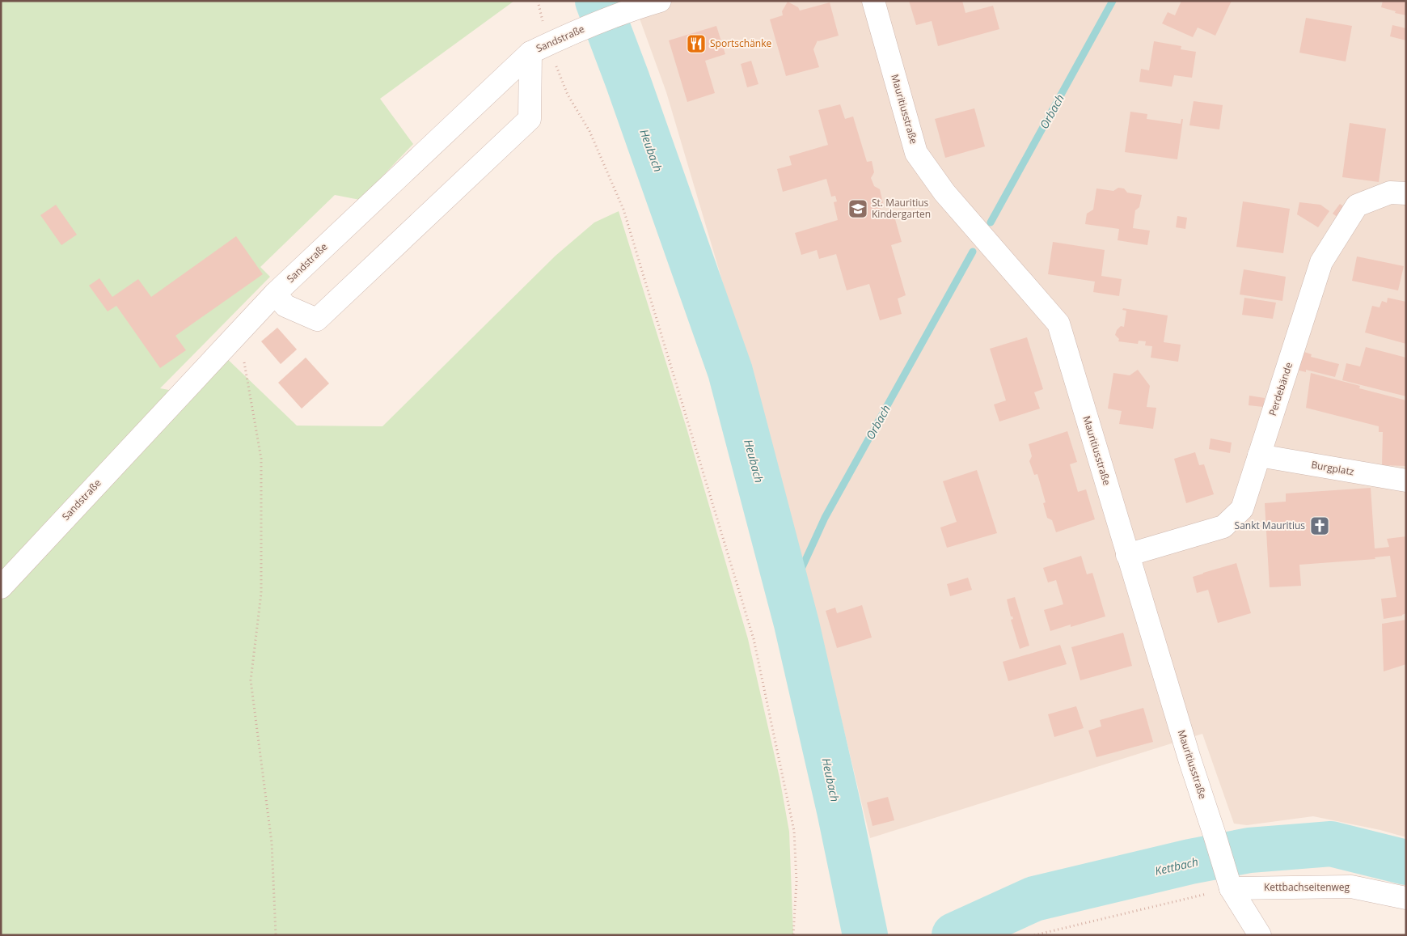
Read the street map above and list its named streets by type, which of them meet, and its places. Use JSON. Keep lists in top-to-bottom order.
{
  "streets": {
    "street": [
      "Sandstraße",
      "Mauritiusstraße",
      "Perdebände",
      "Burgplatz",
      "Kettbachseitenweg"
    ]
  },
  "crossings": [
    ["Mauritiusstraße", "Perdebände"],
    ["Mauritiusstraße", "Kettbachseitenweg"],
    ["Perdebände", "Burgplatz"]
  ],
  "water": ["Orbach", "Heubach", "Kettbach"],
  "places": {
    "restaurant": ["Sportschänke"],
    "school or university": ["St. Mauritius Kindergarten"],
    "church": ["Sankt Mauritius"]
  }
}
